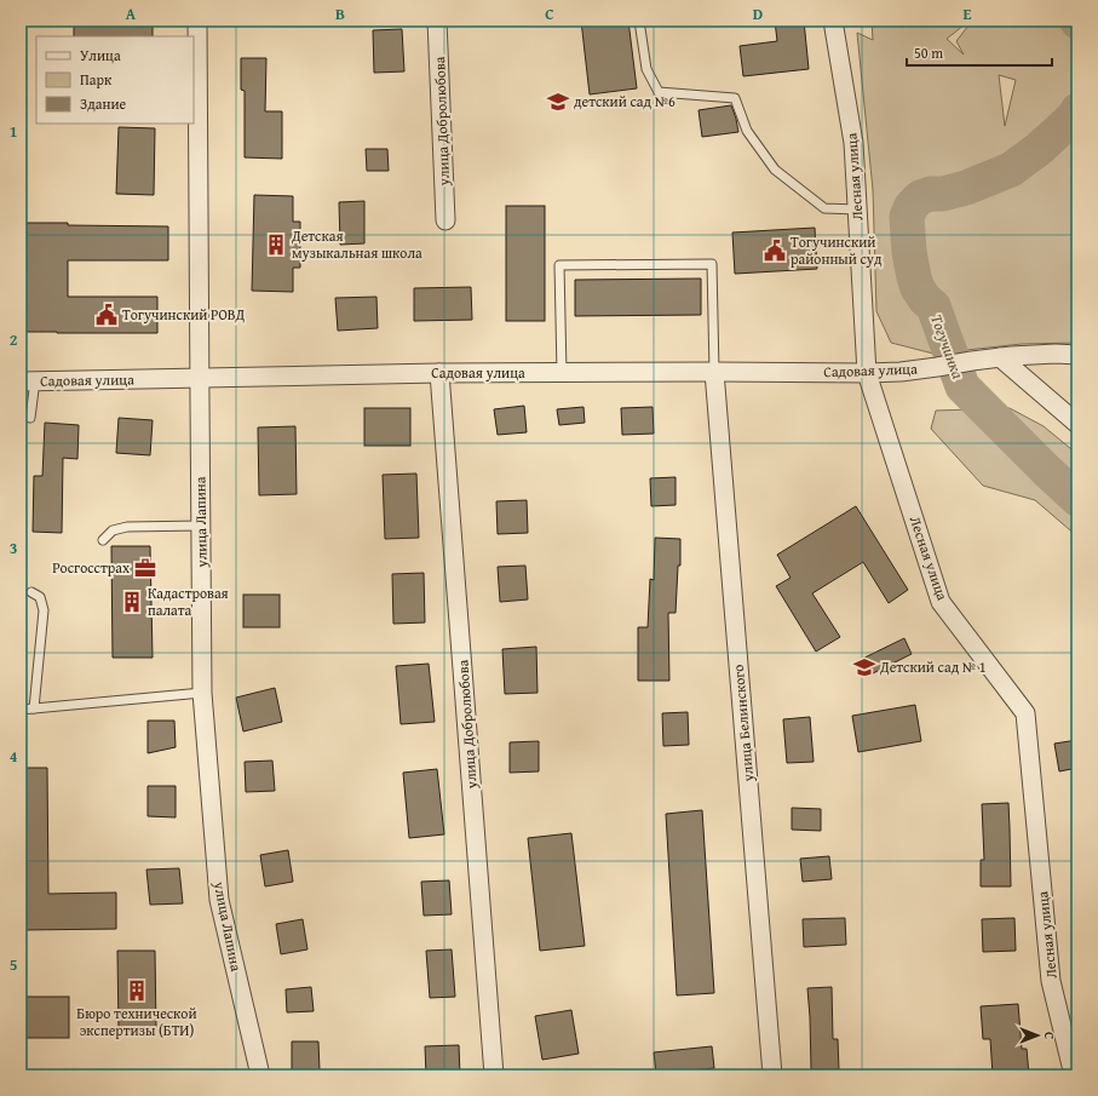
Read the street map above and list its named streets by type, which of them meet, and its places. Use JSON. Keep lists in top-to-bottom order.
{
  "streets": {
    "street": [
      "улица Добролюбова",
      "Лесная улица",
      "Садовая улица",
      "улица Лапина",
      "улица Белинского"
    ]
  },
  "crossings": [
    ["улица Добролюбова", "Садовая улица"],
    ["Лесная улица", "Садовая улица"],
    ["Садовая улица", "улица Лапина"],
    ["Садовая улица", "улица Белинского"]
  ],
  "water": ["Тогучинка"],
  "places": {
    "school or university": ["детский сад №6", "Детский сад № 1"],
    "building": ["Детская музыкальная школа", "Кадастровая палата", "Бюро технической экспертизы (БТИ)"],
    "public building": ["Тогучинский районный суд", "Тогучинский РОВД"],
    "office": ["Росгосстрах"]
  },
  "legend": ["Улица", "Парк", "Здание"],
  "scale_bar": "50 m",
  "north": "right",
  "grid": {
    "columns": [
      "A",
      "B",
      "C",
      "D",
      "E"
    ],
    "rows": [
      "1",
      "2",
      "3",
      "4",
      "5"
    ]
  }
}
